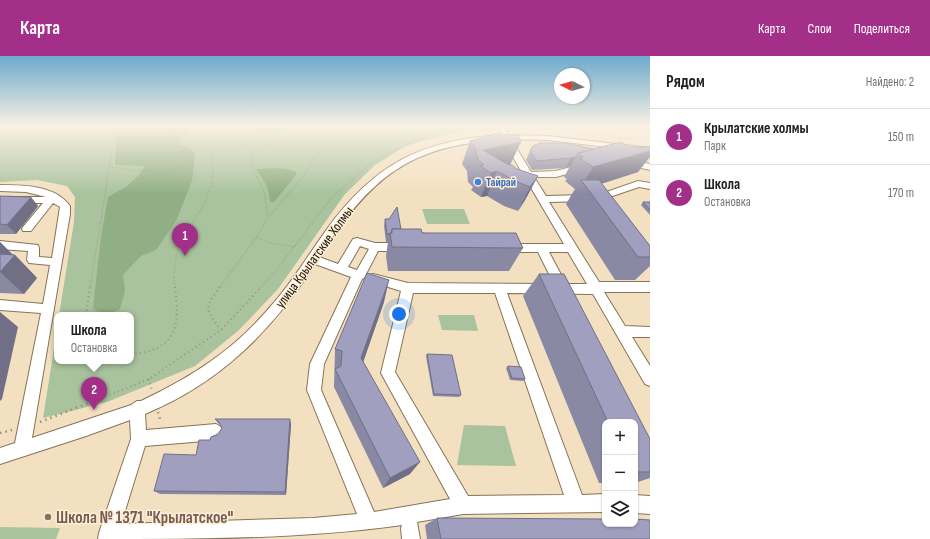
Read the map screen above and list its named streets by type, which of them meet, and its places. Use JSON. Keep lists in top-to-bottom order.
{
  "streets": {
    "street": ["улица Крылатские Холмы"]
  },
  "places": ["Тайрай", "Школа № 1371 \"Крылатское\""],
  "north": "left",
  "page": {
    "header": "Карта",
    "nav": ["Карта", "Слои", "Поделиться"],
    "heading": ["Рядом", "Найдено: 2"],
    "list": [
      {
        "mark": "1",
        "name": "Крылатские холмы",
        "note": "Парк",
        "value": "150 m"
      },
      {
        "mark": "2",
        "name": "Школа",
        "note": "Остановка",
        "value": "170 m"
      }
    ],
    "pins": ["1", "2"],
    "popup": ["Школа", "Остановка"],
    "map_buttons": ["+", "−"]
  }
}
